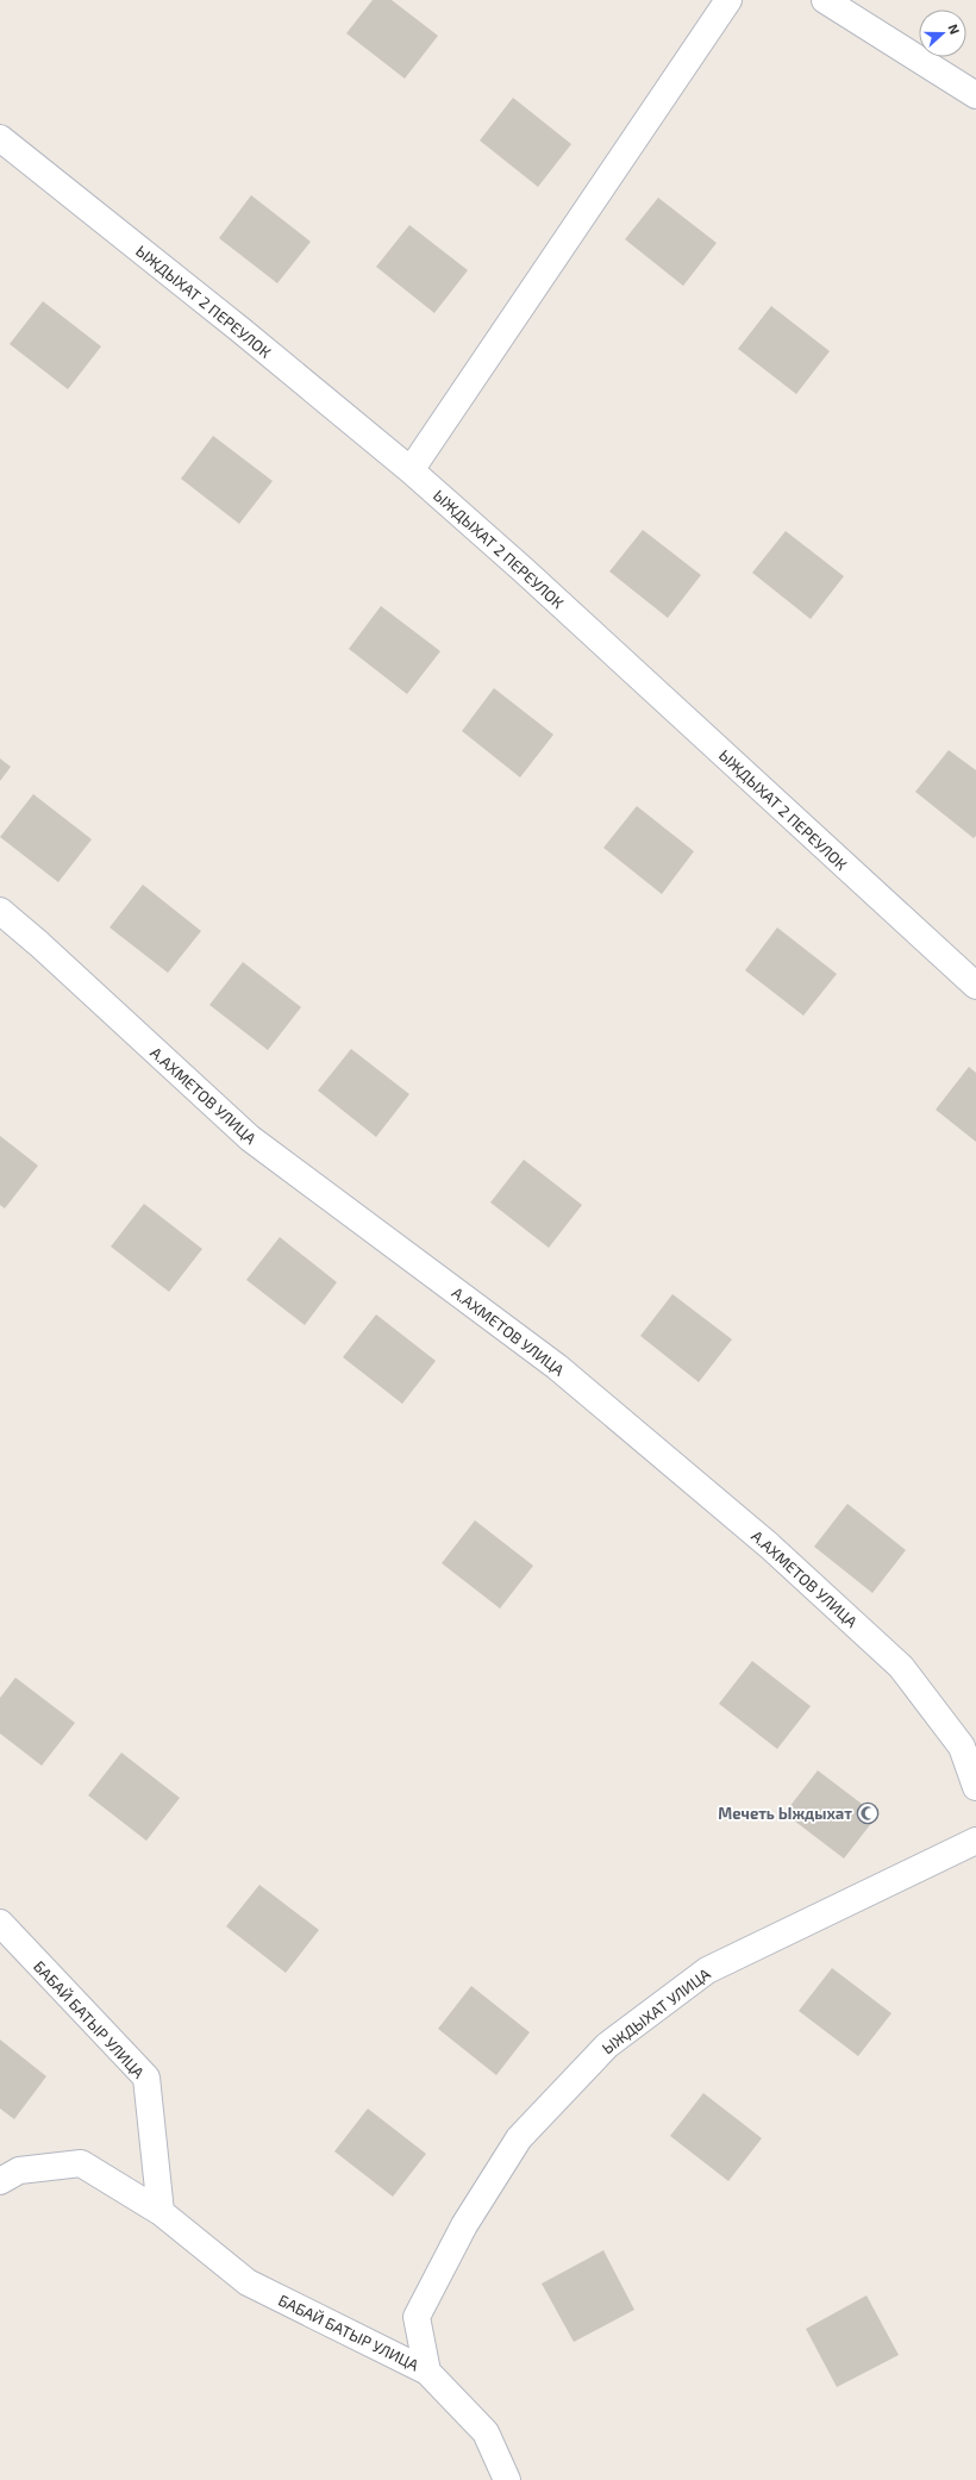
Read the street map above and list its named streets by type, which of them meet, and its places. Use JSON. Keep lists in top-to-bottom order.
{
  "streets": {
    "street": [
      "ЫЖДЫХАТ 2 ПЕРЕУЛОК",
      "А.АХМЕТОВ УЛИЦА",
      "ЫЖДЫХАТ УЛИЦА",
      "БАБАЙ БАТЫР УЛИЦА"
    ]
  },
  "crossings": [
    ["ЫЖДЫХАТ УЛИЦА", "БАБАЙ БАТЫР УЛИЦА"]
  ],
  "places": {
    "mosque": ["Мечеть Ыждыхат"]
  },
  "north": "right"
}
